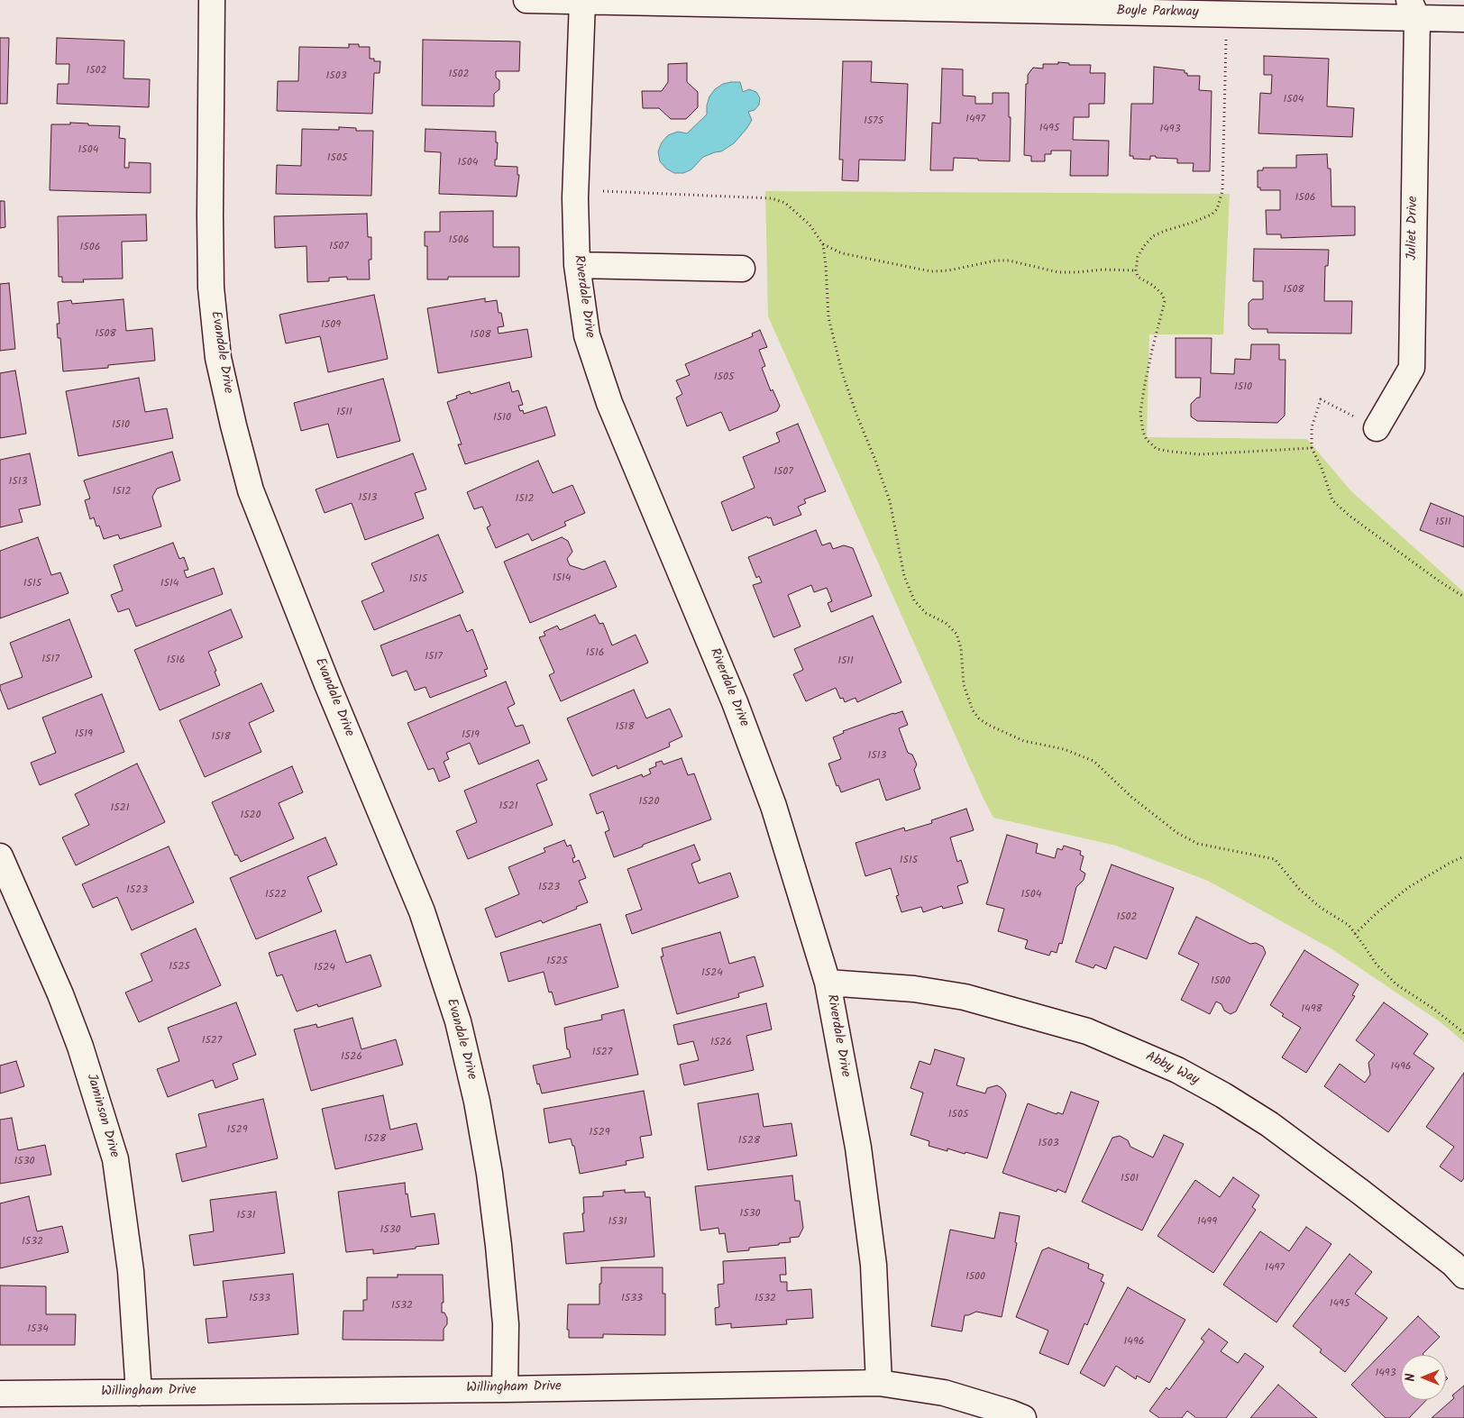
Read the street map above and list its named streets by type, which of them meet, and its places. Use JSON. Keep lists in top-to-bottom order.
{
  "streets": {
    "street": [
      "Boyle Parkway",
      "Juliet Drive",
      "Riverdale Drive",
      "Evandale Drive",
      "Abby Way",
      "Jaminson Drive",
      "Willingham Drive"
    ]
  },
  "crossings": [
    ["Boyle Parkway", "Juliet Drive"],
    ["Boyle Parkway", "Riverdale Drive"],
    ["Riverdale Drive", "Abby Way"],
    ["Riverdale Drive", "Willingham Drive"],
    ["Evandale Drive", "Willingham Drive"],
    ["Jaminson Drive", "Willingham Drive"]
  ],
  "house_numbers": [
    "1502",
    "1502",
    "1503",
    "1504",
    "1497",
    "1575",
    "1495",
    "1493",
    "1504",
    "1505",
    "1504",
    "1506",
    "1506",
    "1507",
    "1506",
    "1508",
    "1509",
    "1508",
    "1508",
    "1505",
    "1510",
    "1511",
    "1510",
    "1510",
    "1507",
    "1513",
    "1512",
    "1513",
    "1512",
    "1511",
    "1514",
    "1515",
    "1515",
    "1514",
    "1516",
    "1517",
    "1517",
    "1516",
    "1511",
    "1518",
    "1519",
    "1519",
    "1518",
    "1513",
    "1520",
    "1521",
    "1521",
    "1520",
    "1515",
    "1523",
    "1523",
    "1522",
    "1504",
    "1502",
    "1525",
    "1525",
    "1524",
    "1524",
    "1500",
    "1498",
    "1527",
    "1526",
    "1527",
    "1526",
    "1496",
    "1505",
    "1529",
    "1529",
    "1528",
    "1528",
    "1503",
    "1530",
    "1501",
    "1530",
    "1531",
    "1531",
    "1499",
    "1530",
    "1532",
    "1497",
    "1500",
    "1533",
    "1533",
    "1532",
    "1495",
    "1532",
    "1534",
    "1496",
    "1493"
  ],
  "north": "left"
}
